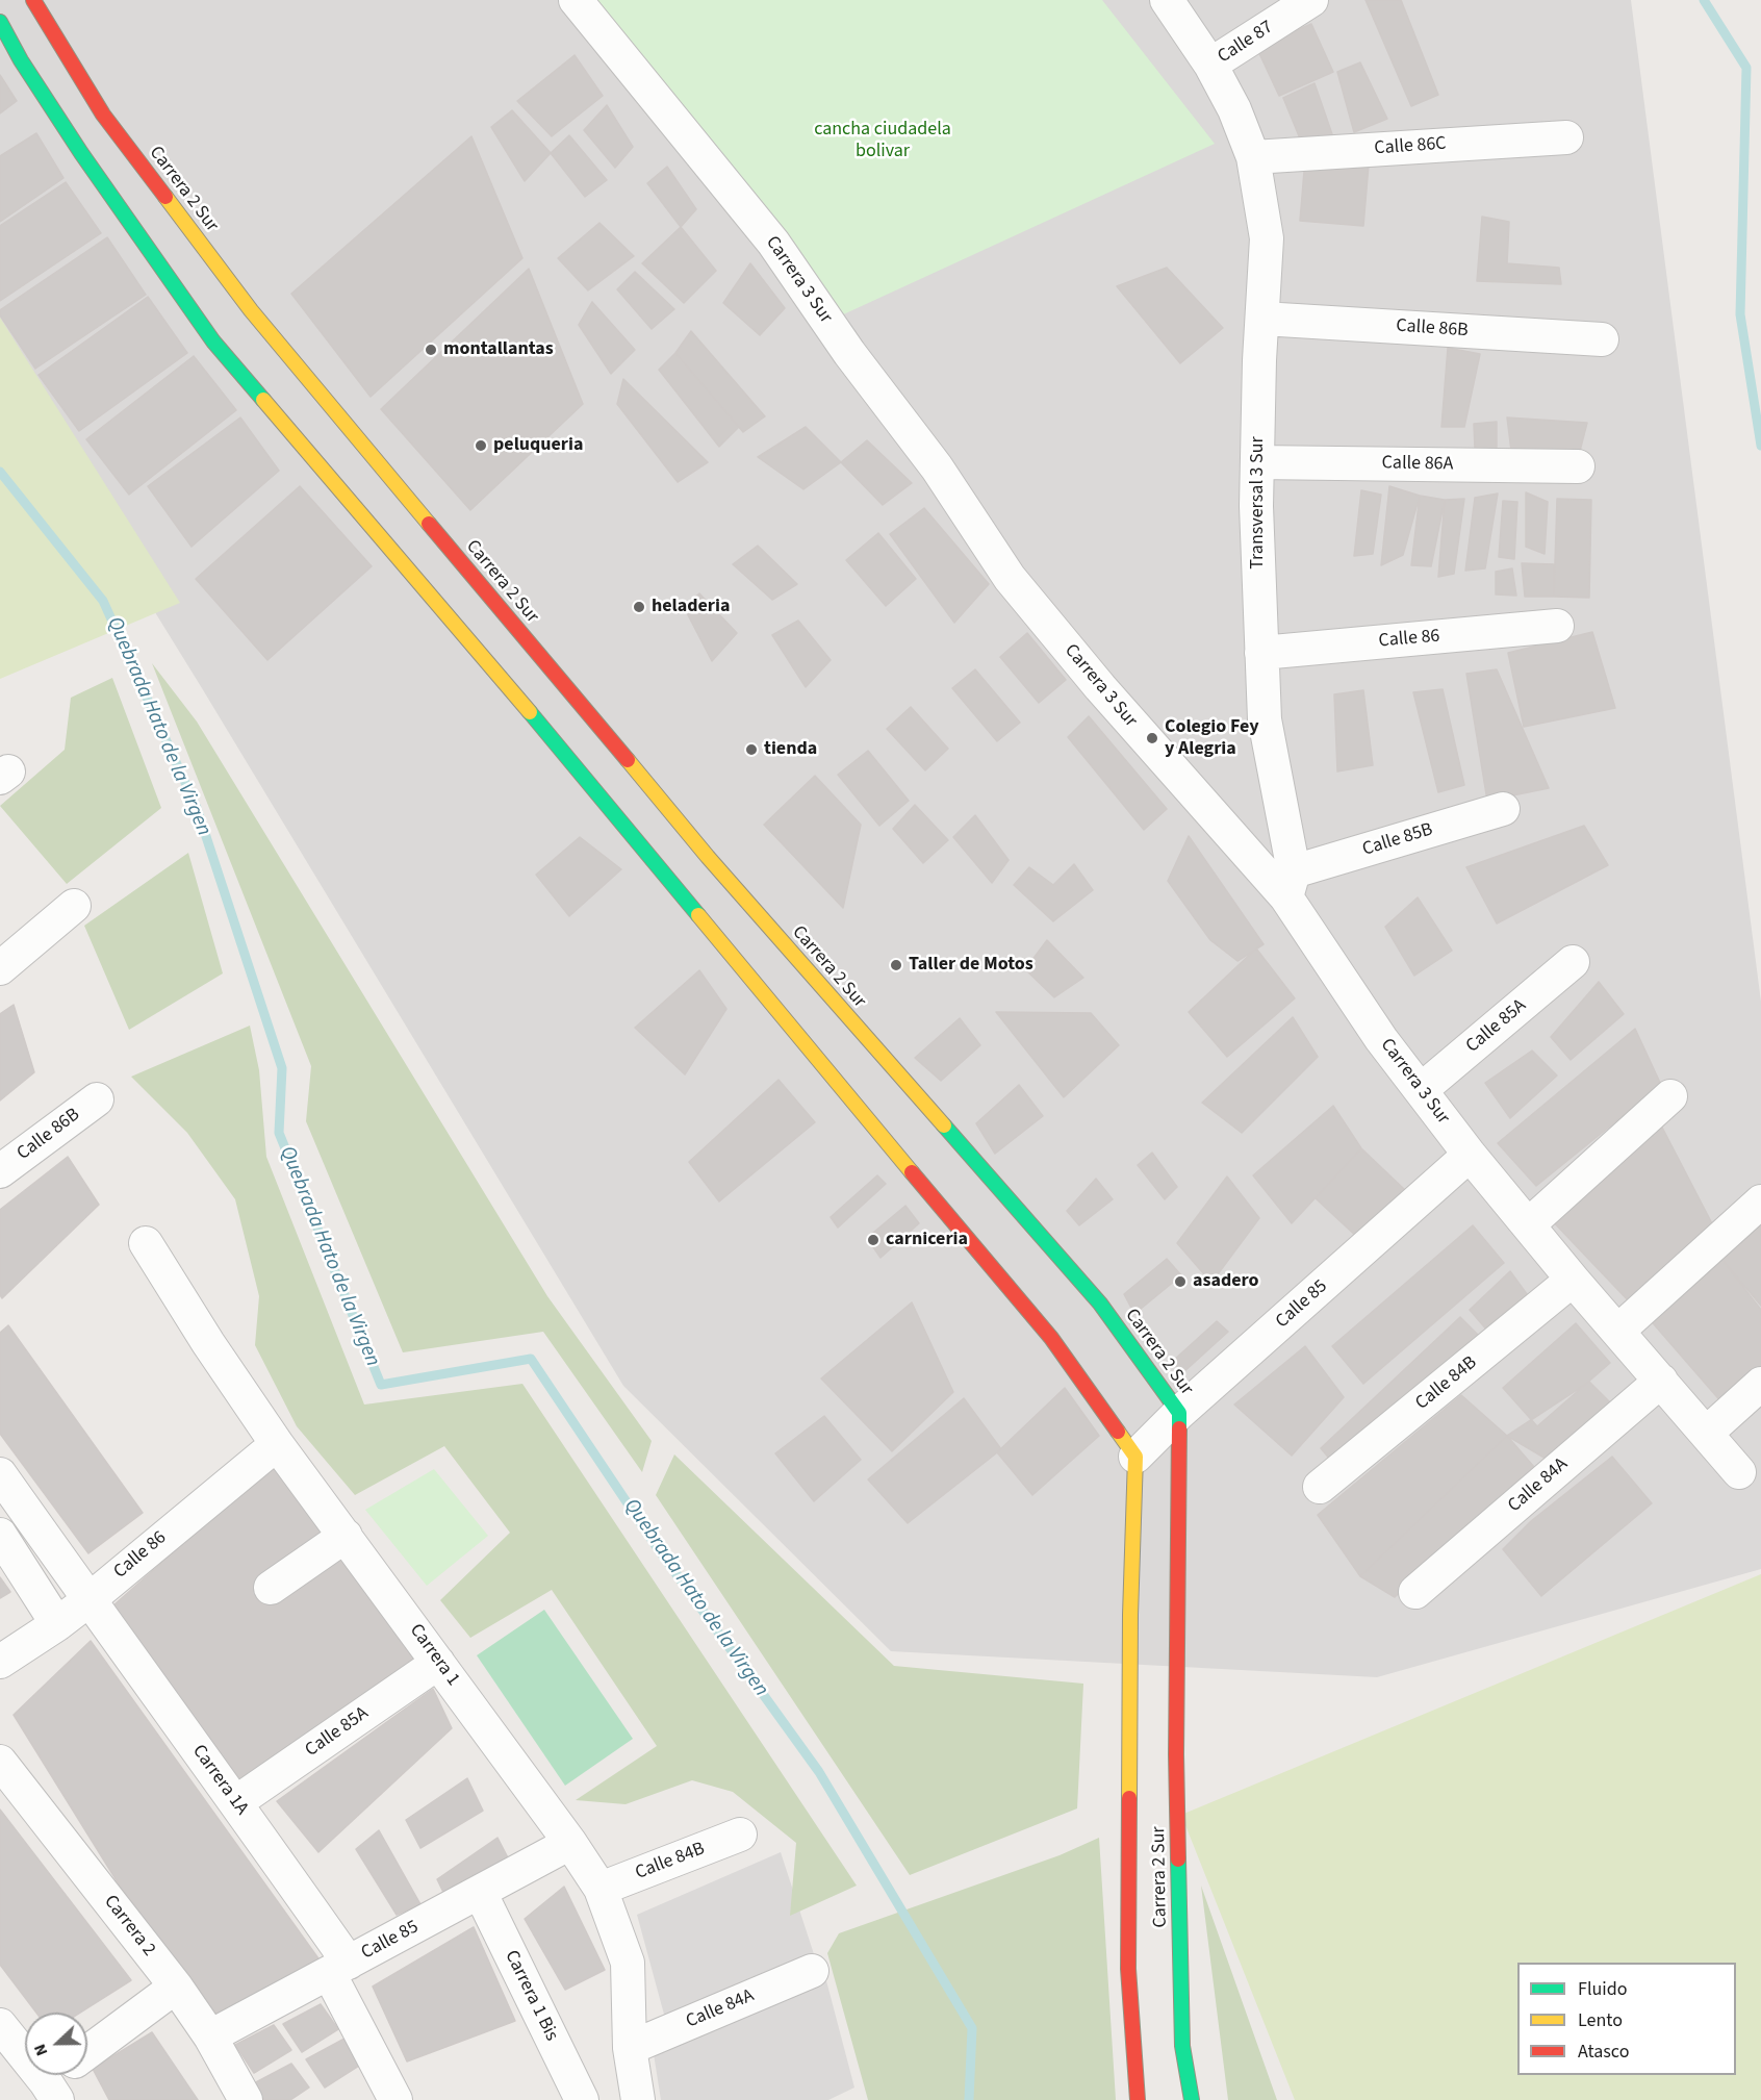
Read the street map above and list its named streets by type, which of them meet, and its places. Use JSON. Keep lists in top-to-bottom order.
{
  "streets": {
    "street": [
      "Calle 87",
      "Calle 86C",
      "Carrera 2 Sur",
      "Carrera 3 Sur",
      "Calle 86B",
      "Calle 86A",
      "Transversal 3 Sur",
      "Calle 86",
      "Calle 85B",
      "Calle 85A",
      "Calle 85",
      "Calle 84B",
      "Calle 84A",
      "Carrera 1",
      "Carrera 1A",
      "Carrera 2",
      "Carrera 1 Bis"
    ]
  },
  "crossings": [
    ["Calle 87", "Transversal 3 Sur"],
    ["Calle 86C", "Transversal 3 Sur"],
    ["Carrera 2 Sur", "Calle 85"],
    ["Carrera 3 Sur", "Transversal 3 Sur"],
    ["Carrera 3 Sur", "Calle 85B"],
    ["Carrera 3 Sur", "Calle 85A"],
    ["Carrera 3 Sur", "Calle 85"],
    ["Carrera 3 Sur", "Calle 84B"],
    ["Carrera 3 Sur", "Calle 84A"],
    ["Calle 86B", "Transversal 3 Sur"],
    ["Calle 86A", "Transversal 3 Sur"],
    ["Transversal 3 Sur", "Calle 86"],
    ["Transversal 3 Sur", "Calle 85B"],
    ["Calle 86", "Carrera 1"],
    ["Calle 86", "Carrera 1A"],
    ["Calle 85A", "Carrera 1"],
    ["Calle 85A", "Carrera 1A"],
    ["Calle 85", "Carrera 1"],
    ["Calle 85", "Carrera 1A"],
    ["Calle 85", "Carrera 2"],
    ["Calle 85", "Carrera 1 Bis"],
    ["Calle 84B", "Carrera 1"],
    ["Calle 84A", "Carrera 1"]
  ],
  "water": ["Quebrada Hato de la Virgen"],
  "parks": ["cancha ciudadela bolivar"],
  "places": [
    "montallantas",
    "peluqueria",
    "heladeria",
    "Colegio Fey y Alegria",
    "tienda",
    "Taller de Motos",
    "carniceria",
    "asadero"
  ],
  "legend": ["Fluido", "Lento", "Atasco"],
  "north": "left"
}
